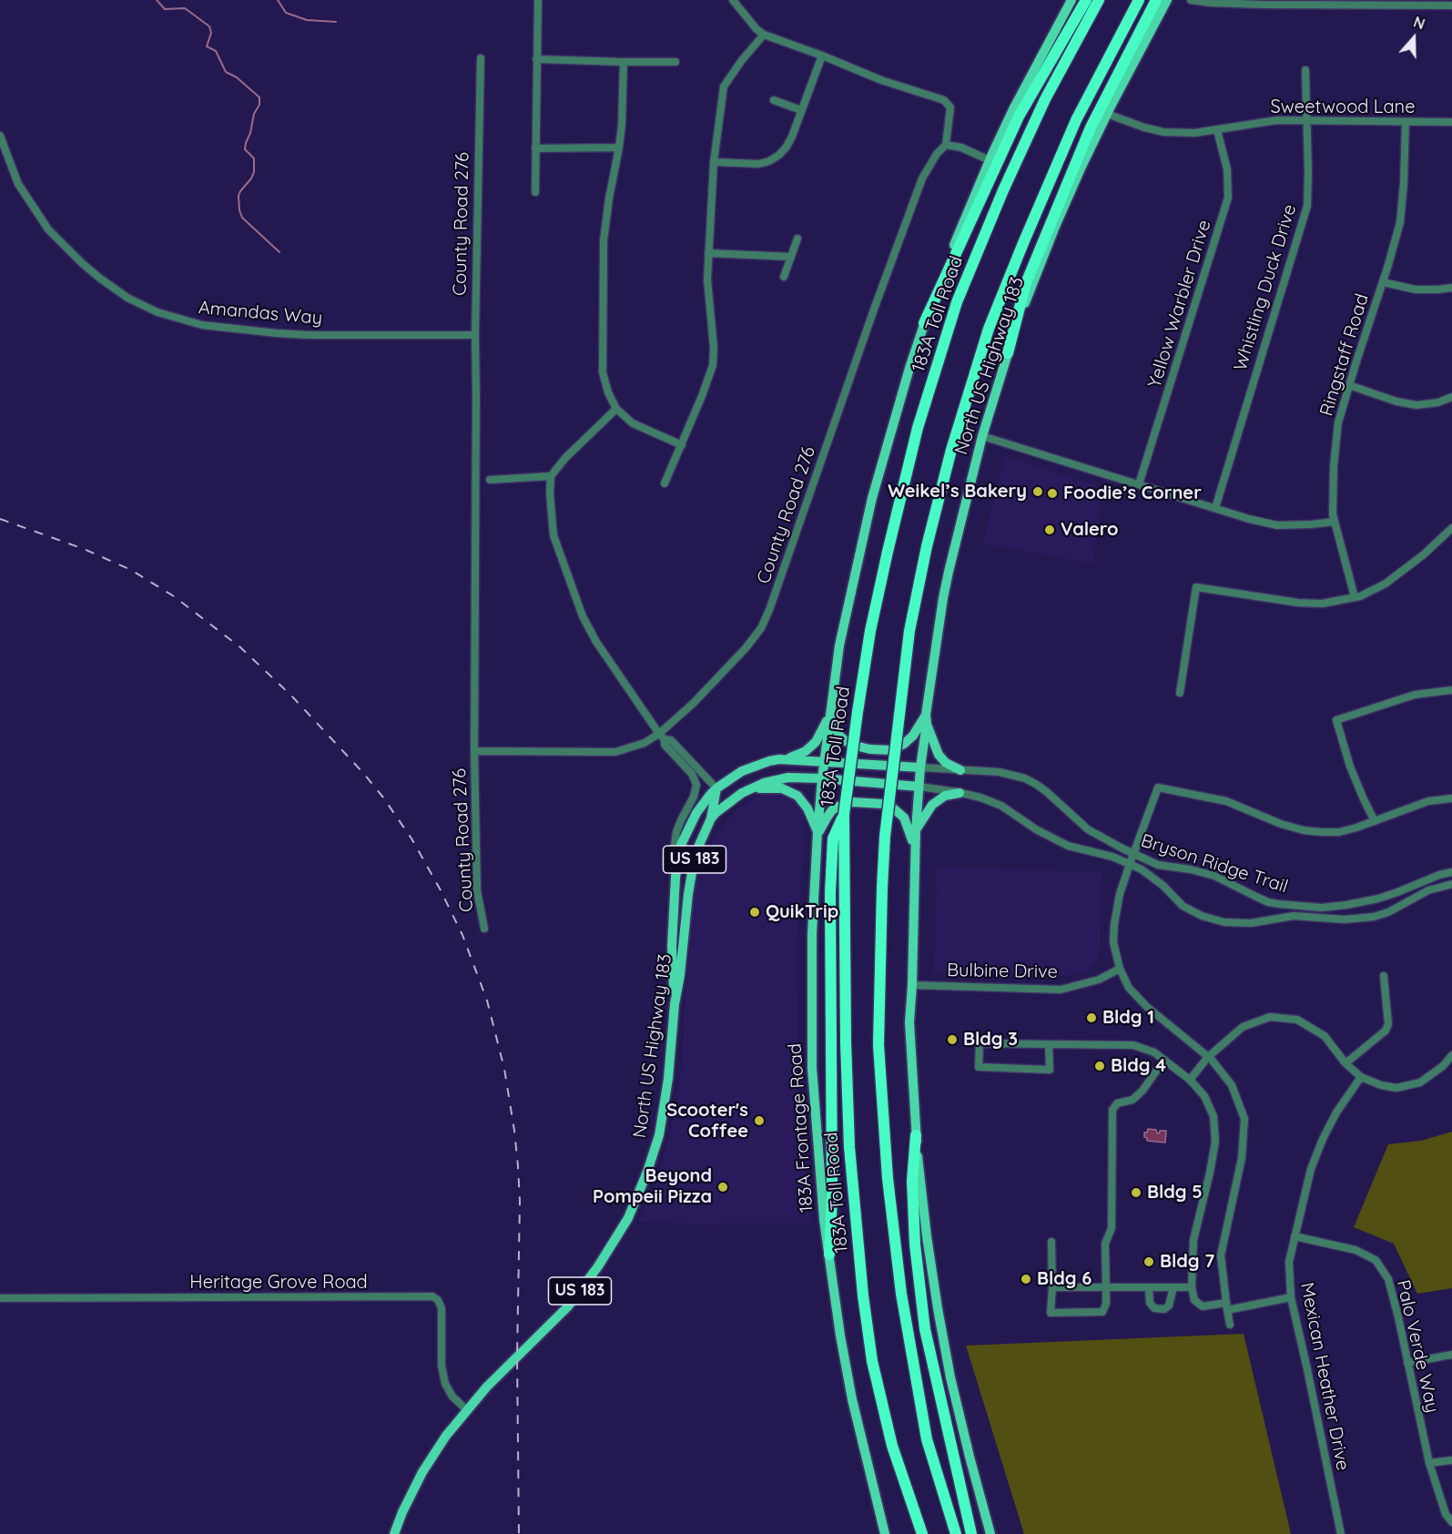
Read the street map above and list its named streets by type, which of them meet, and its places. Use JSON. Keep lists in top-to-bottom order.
{
  "streets": {
    "highway": ["183A Toll Road"],
    "main road": ["North US Highway 183", "US 183", "183A Frontage Road"],
    "street": [
      "Sweetwood Lane",
      "County Road 276",
      "Whistling Duck Drive",
      "Yellow Warbler Drive",
      "Amandas Way",
      "Ringstaff Road",
      "Bryson Ridge Trail",
      "Bulbine Drive",
      "Heritage Grove Road",
      "Palo Verde Way",
      "Mexican Heather Drive"
    ]
  },
  "crossings": [
    ["Sweetwood Lane", "Whistling Duck Drive"],
    ["Sweetwood Lane", "Yellow Warbler Drive"],
    ["Sweetwood Lane", "Ringstaff Road"],
    ["Sweetwood Lane", "North US Highway 183"],
    ["County Road 276", "Amandas Way"],
    ["North US Highway 183", "US 183"],
    ["North US Highway 183", "Bryson Ridge Trail"],
    ["North US Highway 183", "183A Frontage Road"],
    ["North US Highway 183", "Heritage Grove Road"],
    ["US 183", "183A Frontage Road"],
    ["Palo Verde Way", "Mexican Heather Drive"]
  ],
  "places": [
    "Weikel’s Bakery",
    "Foodie’s Corner",
    "Valero",
    "QuikTrip",
    "Bldg 1",
    "Bldg 3",
    "Bldg 4",
    "Scooter's Coffee",
    "Beyond Pompeii Pizza",
    "Bldg 5",
    "Bldg 7",
    "Bldg 6"
  ],
  "north": "top"
}
